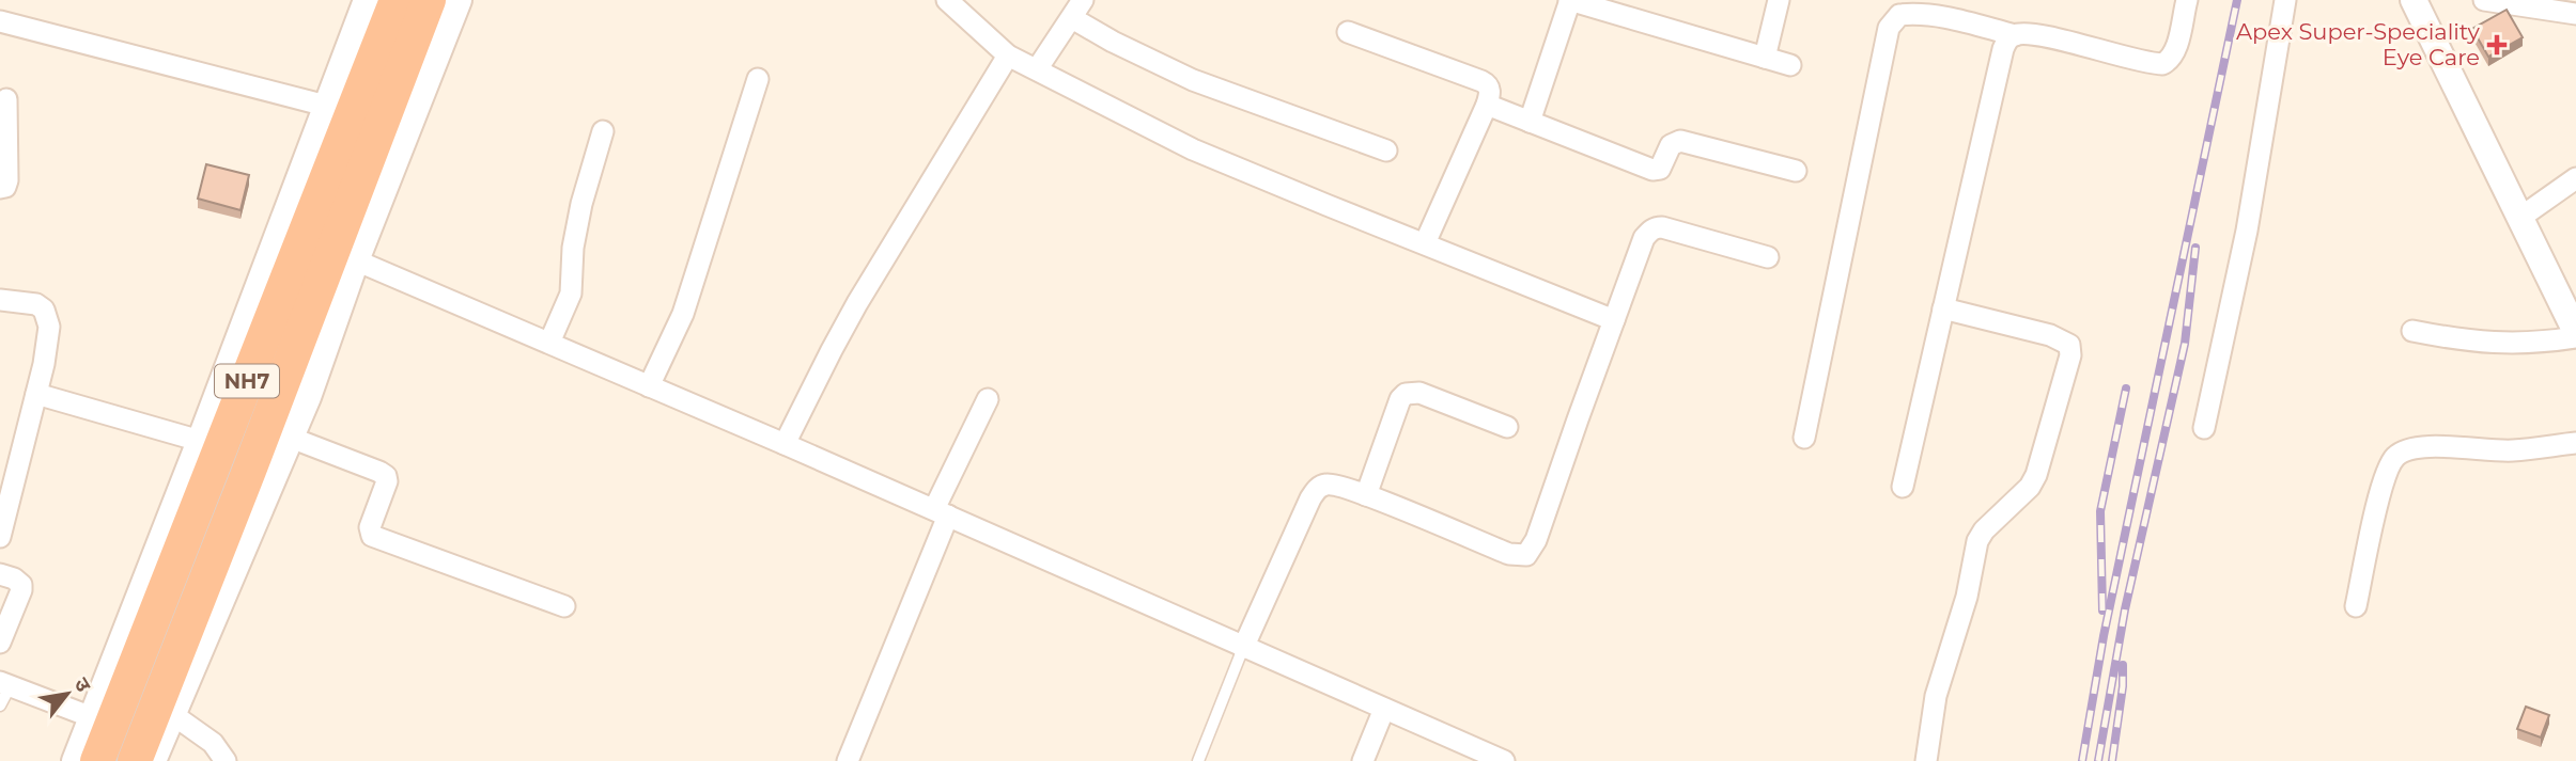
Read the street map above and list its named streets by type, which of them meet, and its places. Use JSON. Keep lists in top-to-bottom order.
{
  "streets": {
    "highway": ["NH7"]
  },
  "places": {
    "health": ["Apex Super-Speciality Eye Care"]
  },
  "north": "top right"
}
